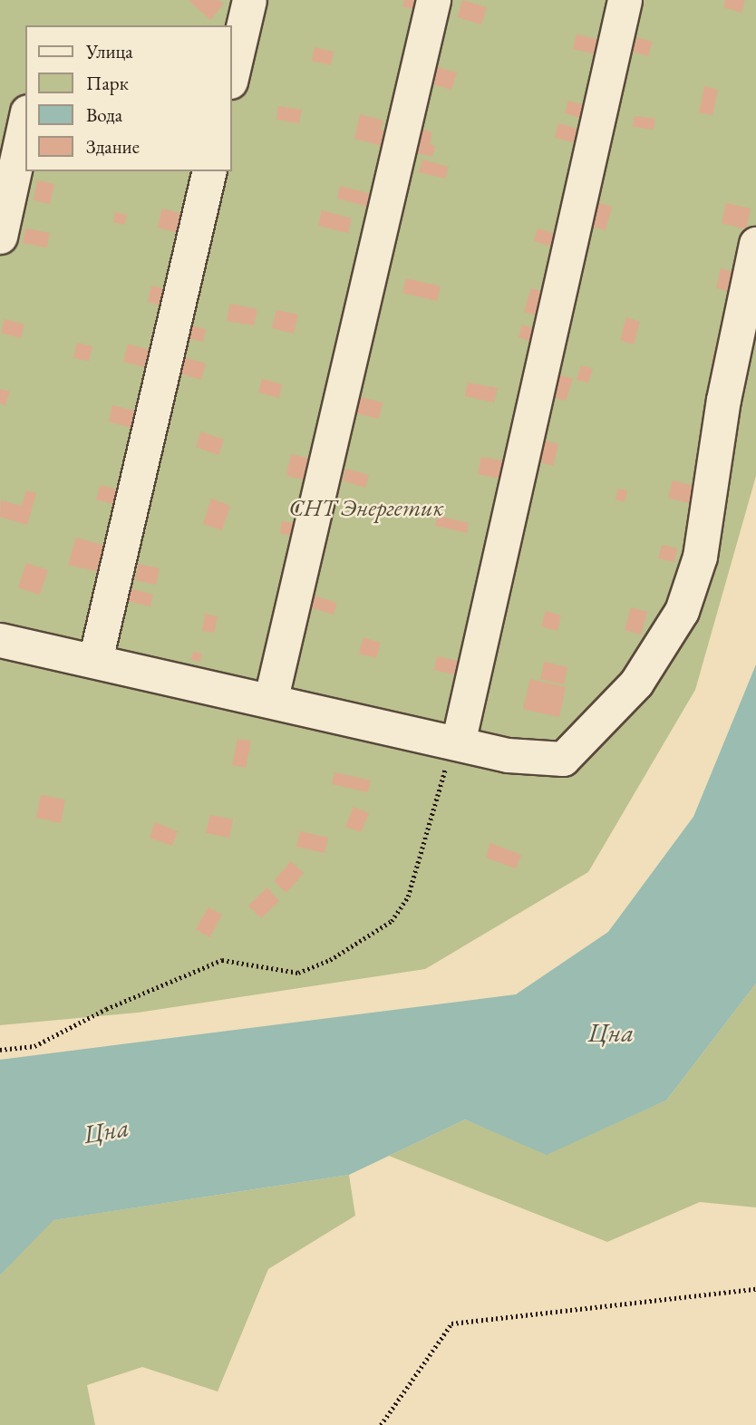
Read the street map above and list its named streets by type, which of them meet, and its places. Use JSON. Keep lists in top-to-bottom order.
{
  "water": ["Цна"],
  "parks": ["СНТ Энергетик"],
  "legend": [
    "Улица",
    "Парк",
    "Вода",
    "Здание"
  ]
}
